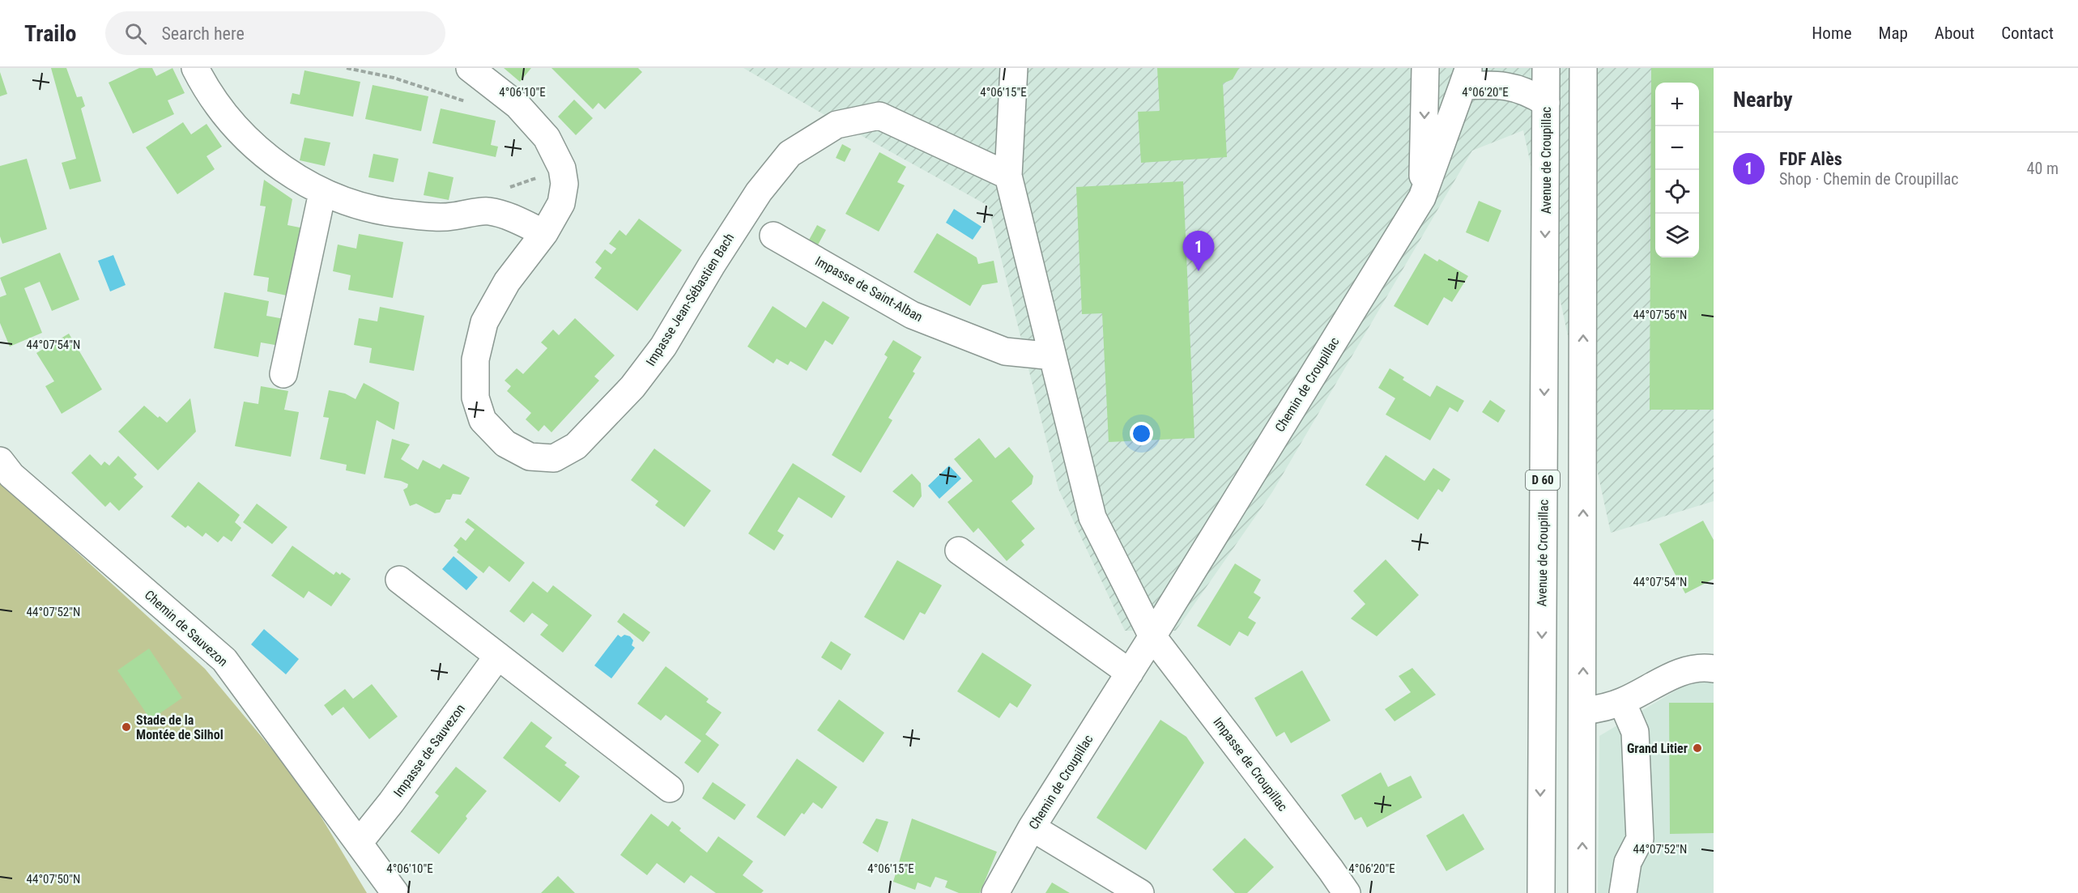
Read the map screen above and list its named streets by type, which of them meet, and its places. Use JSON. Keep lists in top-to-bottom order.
{
  "streets": {
    "street": [
      "Avenue de Croupillac",
      "Impasse de Saint-Alban",
      "Impasse Jean-Sébastien Bach",
      "Chemin de Croupillac",
      "D 60",
      "Chemin de Sauvezon",
      "Impasse de Sauvezon",
      "Impasse de Croupillac"
    ]
  },
  "crossings": [
    ["Avenue de Croupillac", "Chemin de Croupillac"],
    ["Chemin de Croupillac", "Impasse de Croupillac"],
    ["Chemin de Sauvezon", "Impasse de Sauvezon"]
  ],
  "places": ["Stade de la Montée de Silhol", "Grand Litier"],
  "page": {
    "header": "Trailo",
    "search": "Search here",
    "nav": [
      "Home",
      "Map",
      "About",
      "Contact"
    ],
    "heading": "Nearby",
    "map_buttons": ["+", "−"],
    "list": [
      {
        "mark": "1",
        "name": "FDF Alès",
        "note": "Shop · Chemin de Croupillac",
        "value": "40 m"
      }
    ],
    "pins": "1"
  },
  "coordinates": [
    "4°06'10\"E",
    "4°06'15\"E",
    "4°06'20\"E",
    "44°07'56\"N",
    "44°07'54\"N",
    "44°07'52\"N",
    "44°07'50\"N"
  ]
}
